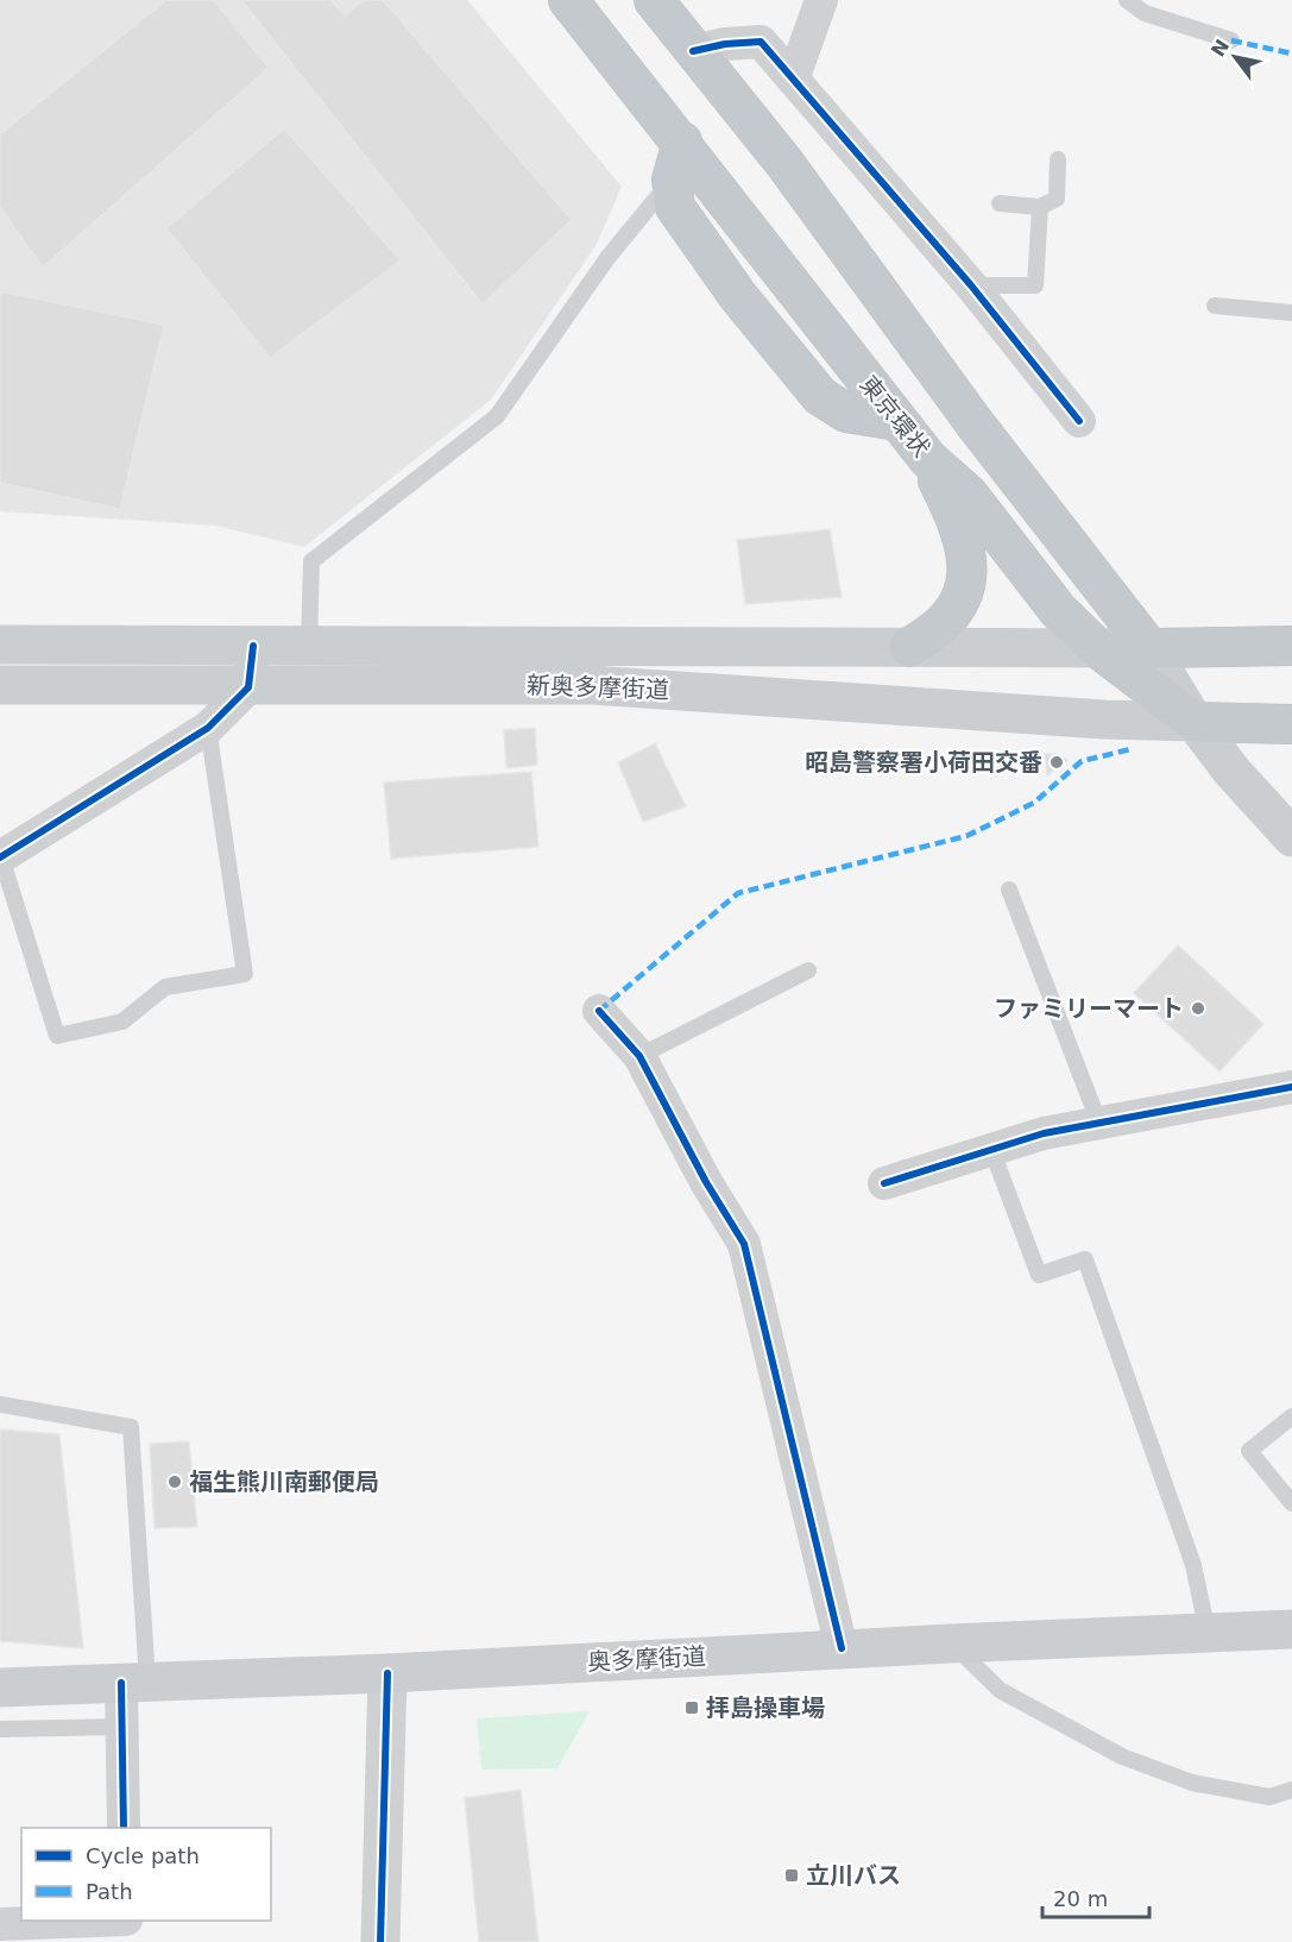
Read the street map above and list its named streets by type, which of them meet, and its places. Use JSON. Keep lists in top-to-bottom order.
{
  "streets": {
    "highway": ["東京環状"],
    "main road": ["新奥多摩街道", "奥多摩街道"]
  },
  "crossings": [
    ["東京環状", "新奥多摩街道"]
  ],
  "places": {
    "other": ["昭島警察署小荷田交番", "ファミリーマート", "福生熊川南郵便局"],
    "transit": ["拝島操車場", "立川バス"]
  },
  "legend": ["Cycle path", "Path"],
  "scale_bar": "20 m",
  "north": "top left"
}
